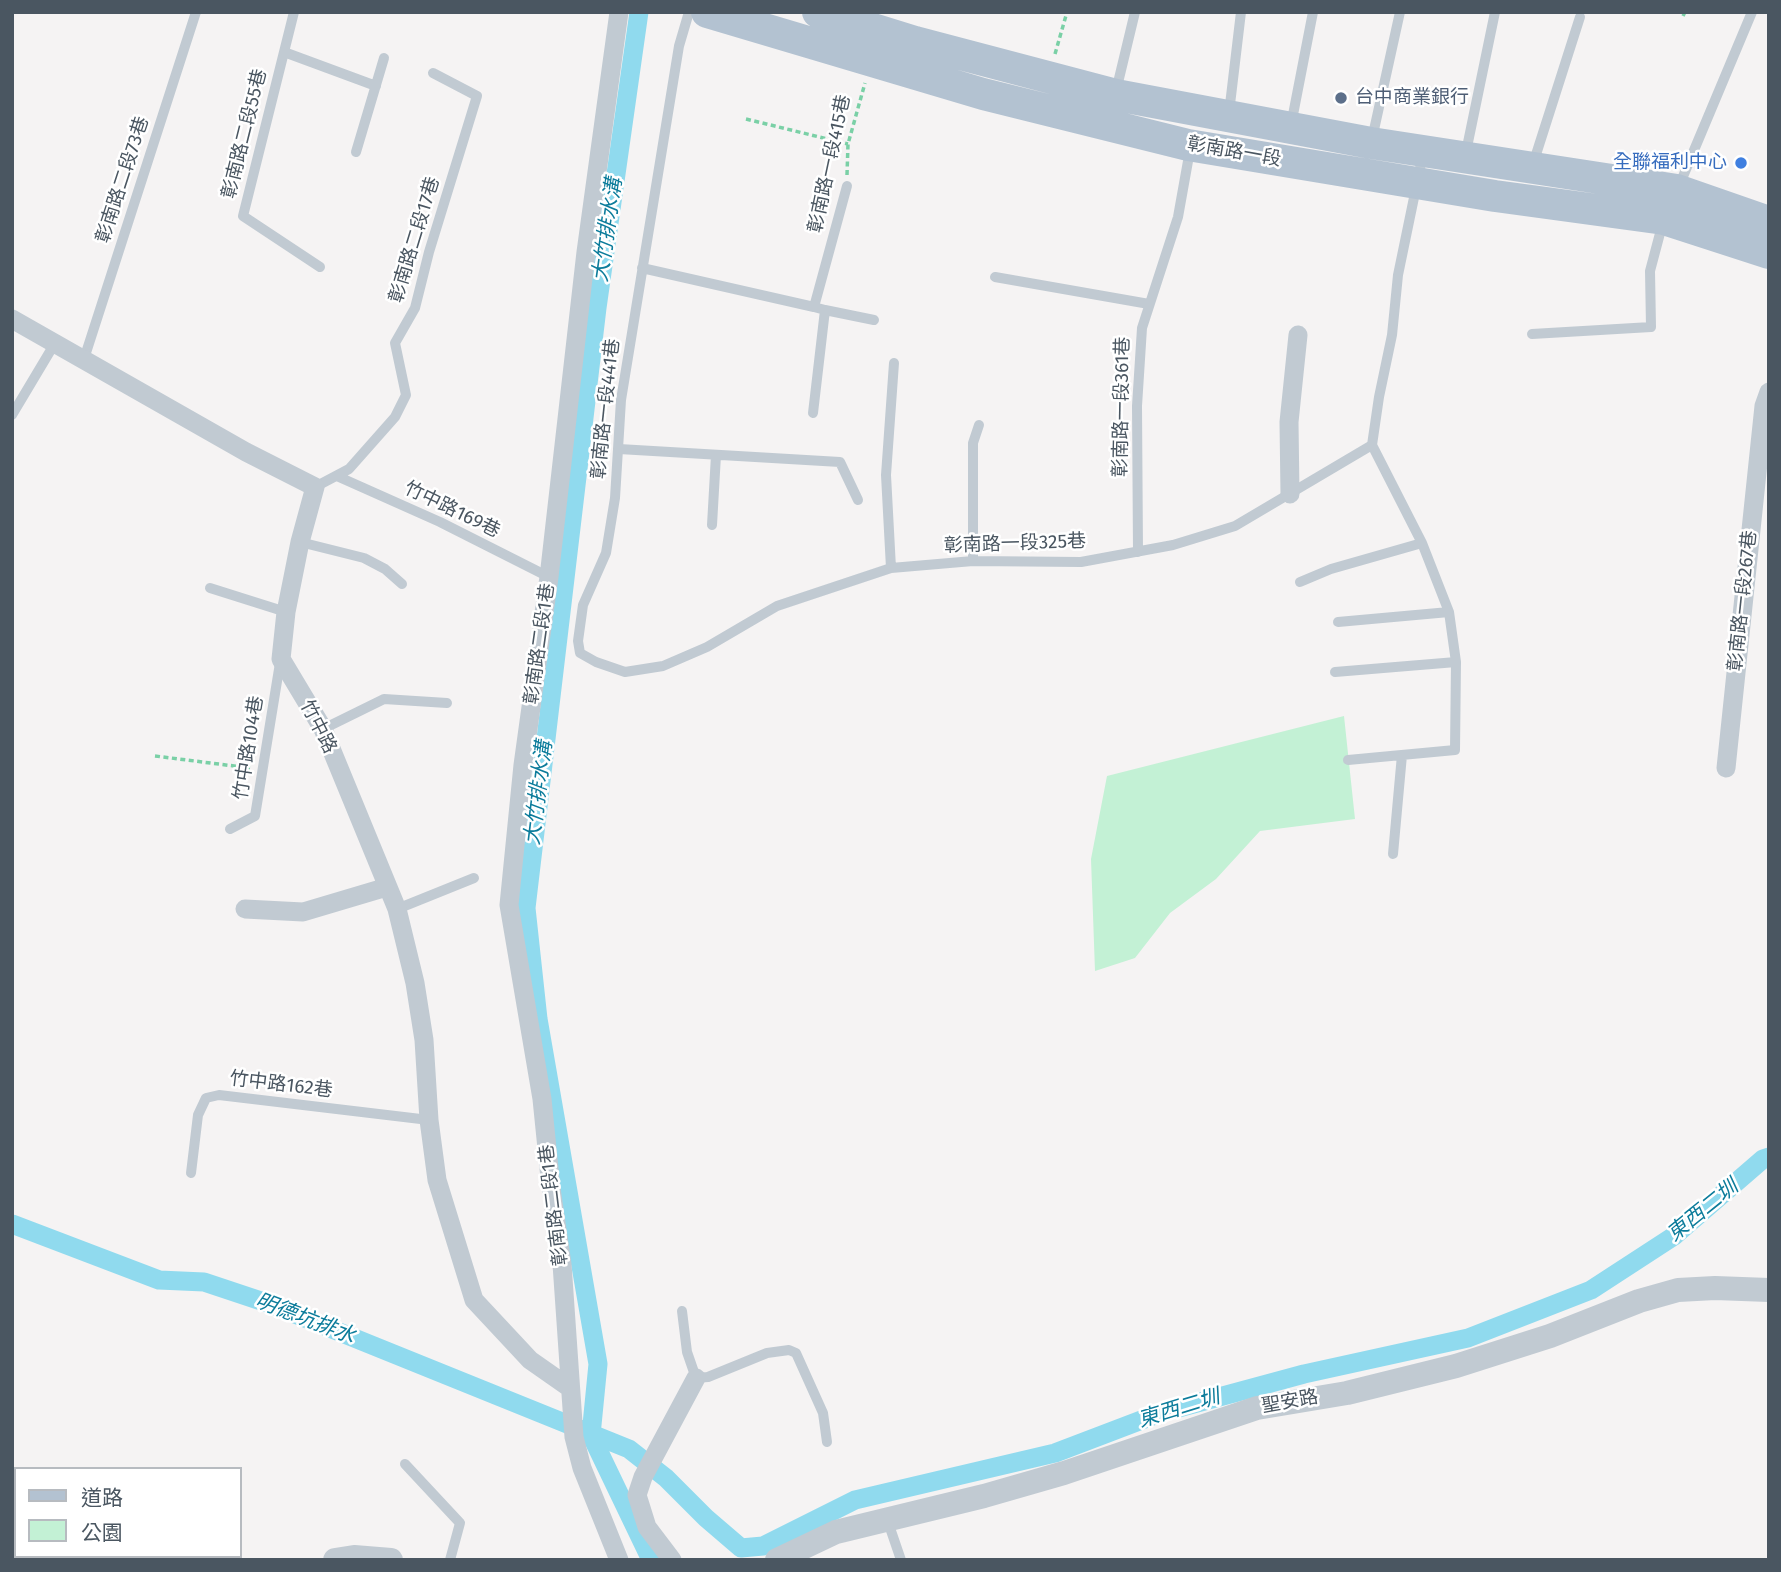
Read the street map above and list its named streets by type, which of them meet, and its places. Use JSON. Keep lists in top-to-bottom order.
{
  "streets": {
    "main road": ["彰南路一段"],
    "street": [
      "彰南路一段267巷",
      "彰南路二段1巷",
      "竹中路",
      "聖安路"
    ],
    "lane": [
      "彰南路二段55巷",
      "彰南路一段415巷",
      "彰南路二段73巷",
      "彰南路二段17巷",
      "彰南路一段361巷",
      "彰南路一段441巷",
      "竹中路169巷",
      "彰南路一段325巷",
      "竹中路104巷",
      "竹中路162巷"
    ]
  },
  "crossings": [
    ["彰南路一段", "彰南路一段415巷"],
    ["彰南路一段", "彰南路一段361巷"],
    ["彰南路二段17巷", "竹中路169巷"],
    ["彰南路一段361巷", "彰南路一段325巷"],
    ["彰南路一段441巷", "彰南路一段325巷"],
    ["竹中路169巷", "彰南路二段1巷"],
    ["彰南路二段1巷", "竹中路"],
    ["竹中路", "竹中路104巷"],
    ["竹中路", "竹中路162巷"]
  ],
  "water": ["大竹排水溝", "東西二圳", "明德坑排水"],
  "places": ["台中商業銀行", "全聯福利中心"],
  "legend": ["道路", "公園"]
}
